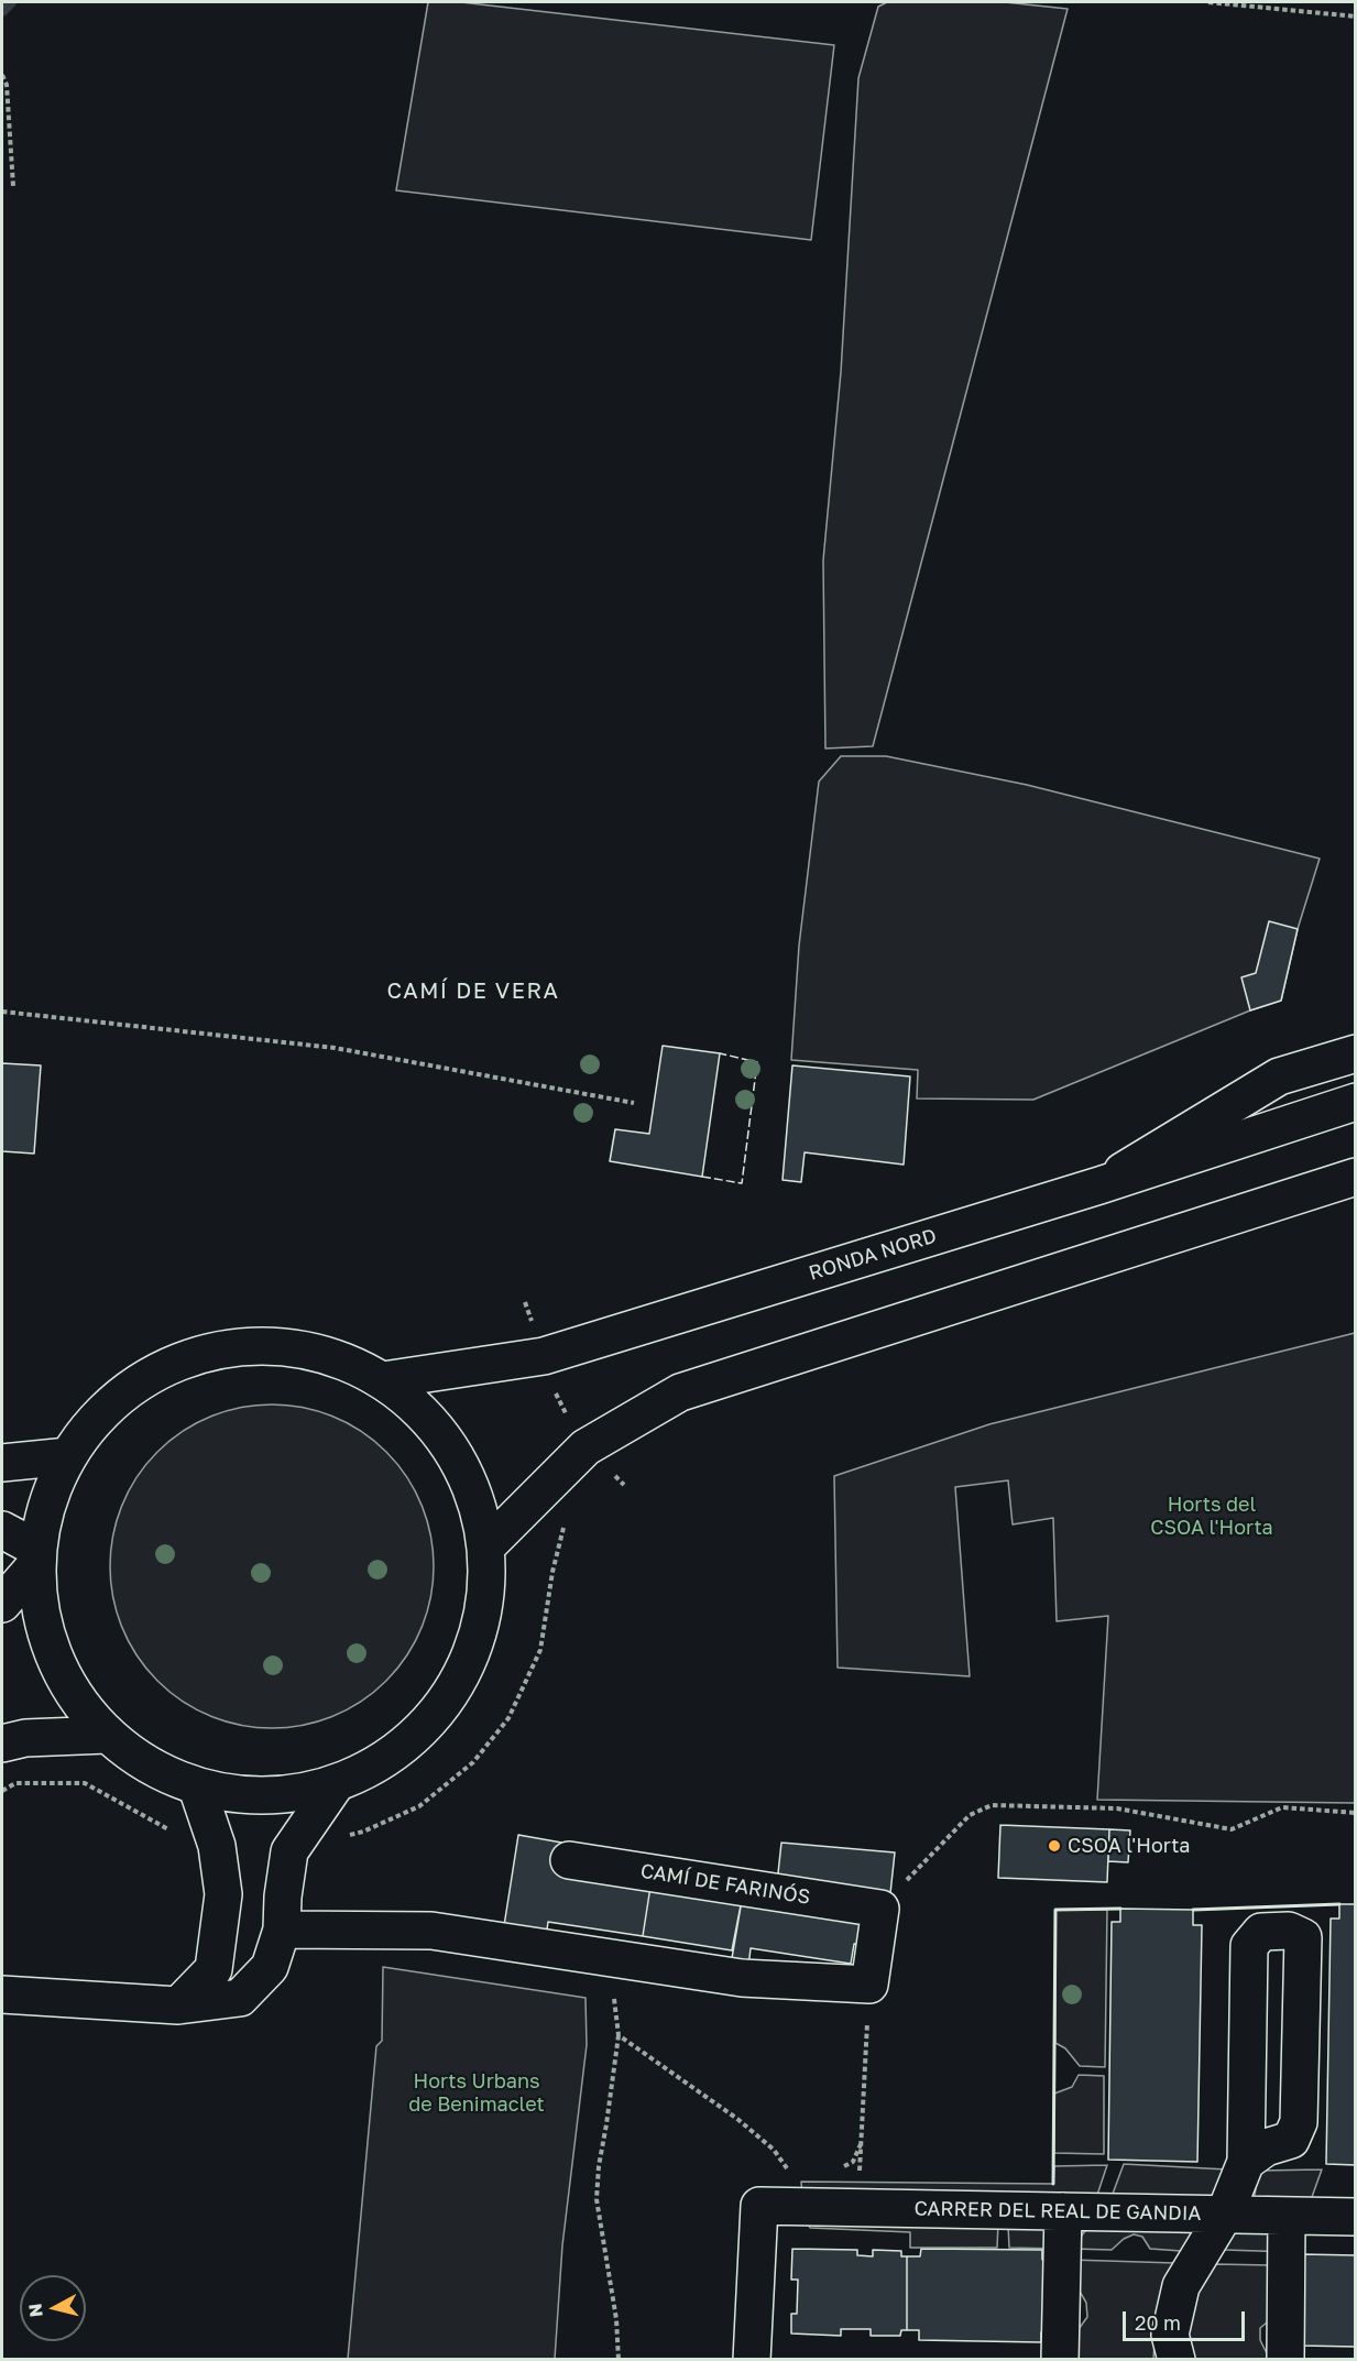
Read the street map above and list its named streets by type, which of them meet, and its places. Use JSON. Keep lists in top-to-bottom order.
{
  "streets": {
    "main road": ["RONDA NORD", "CAMÍ DE FARINÓS", "CARRER DEL REAL DE GANDIA"]
  },
  "districts": ["CAMÍ DE VERA"],
  "parks": ["Horts del CSOA l'Horta", "Horts Urbans de Benimaclet"],
  "places": ["CSOA l'Horta"],
  "scale_bar": "20 m",
  "north": "left"
}
